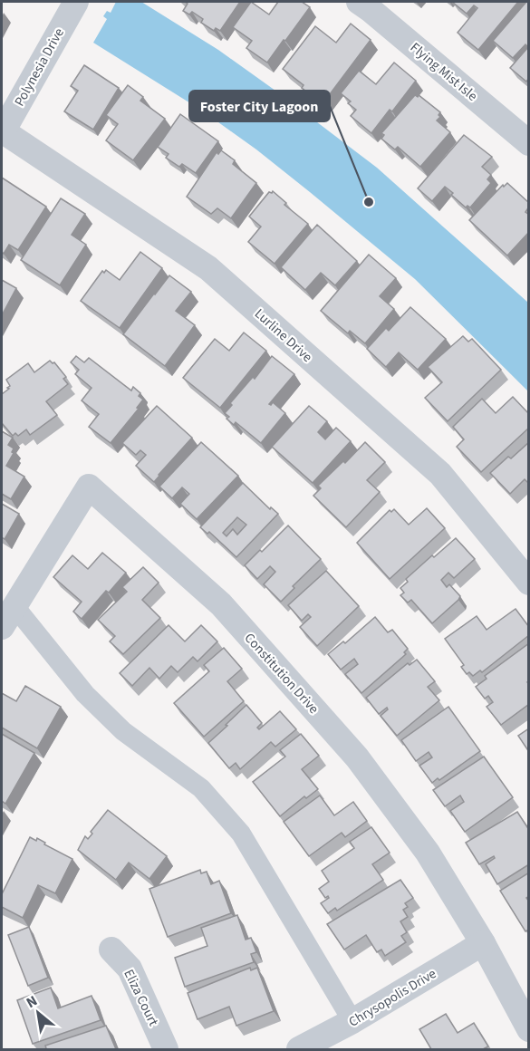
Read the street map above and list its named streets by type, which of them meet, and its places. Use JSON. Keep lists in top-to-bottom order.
{
  "streets": {
    "street": [
      "Polynesia Drive",
      "Flying Mist Isle",
      "Lurline Drive",
      "Constitution Drive",
      "Eliza Court",
      "Chrysopolis Drive"
    ]
  },
  "crossings": [
    ["Polynesia Drive", "Lurline Drive"],
    ["Constitution Drive", "Chrysopolis Drive"]
  ],
  "places": ["Foster City Lagoon"],
  "north": "top left"
}
